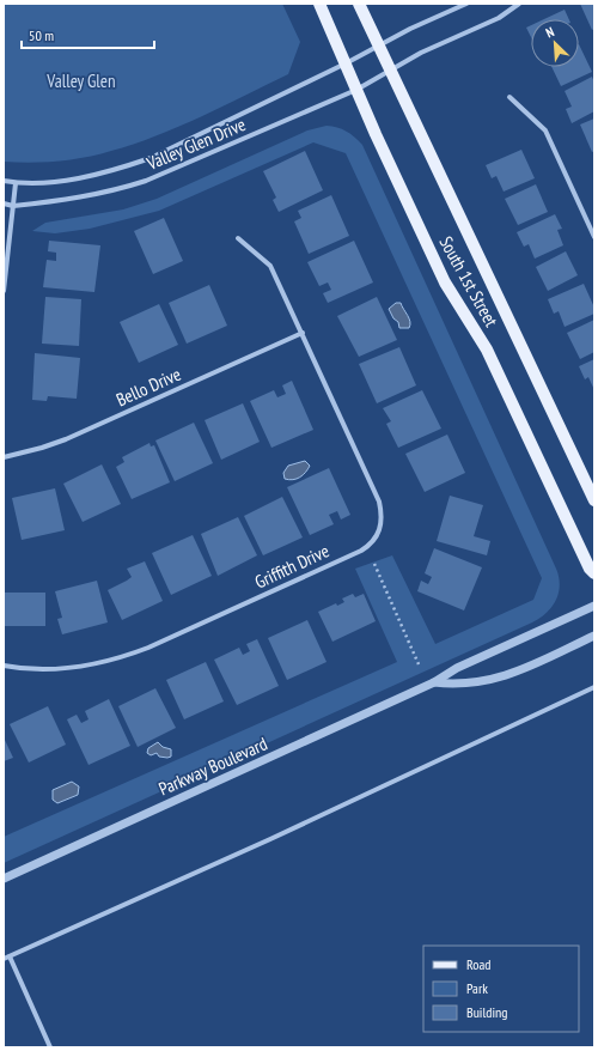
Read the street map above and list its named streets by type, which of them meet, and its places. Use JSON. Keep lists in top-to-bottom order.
{
  "streets": {
    "main road": ["South 1st Street"],
    "street": [
      "Valley Glen Drive",
      "Bello Drive",
      "Griffith Drive",
      "Parkway Boulevard"
    ]
  },
  "crossings": [
    ["Valley Glen Drive", "South 1st Street"],
    ["Bello Drive", "Griffith Drive"]
  ],
  "parks": ["Valley Glen"],
  "legend": ["Road", "Park", "Building"],
  "scale_bar": "50 m",
  "north": "top left"
}
